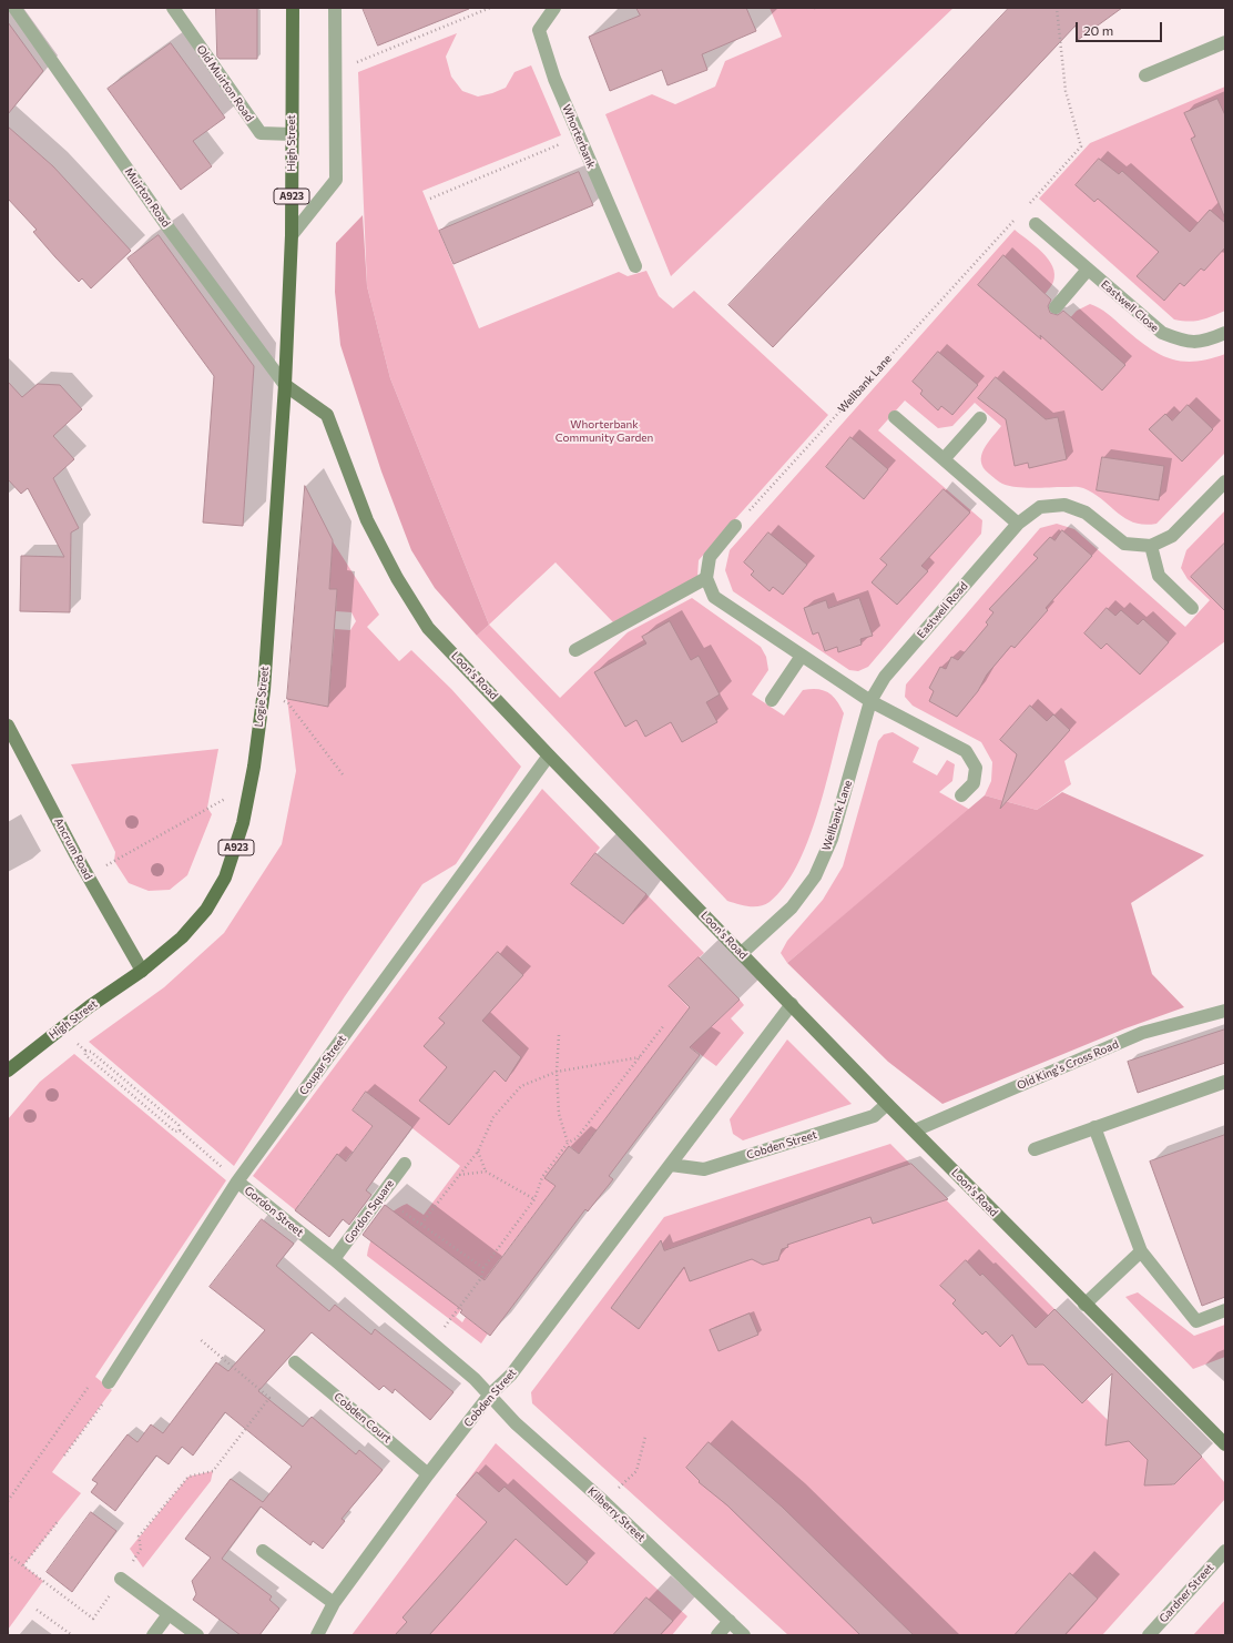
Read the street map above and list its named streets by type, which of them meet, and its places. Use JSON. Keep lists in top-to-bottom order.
{
  "streets": {
    "main road": ["High Street", "A923", "Logie Street"],
    "street": [
      "Old Muirton Road",
      "Whorterbank",
      "Muirton Road",
      "Eastwell Close",
      "Wellbank Lane",
      "Eastwell Road",
      "Loon's Road",
      "Ancrum Road",
      "Coupar Street",
      "Old King's Cross Road",
      "Cobden Street",
      "Gordon Street",
      "Gordon Square",
      "Cobden Court",
      "Kilberry Street",
      "Gardner Street"
    ]
  },
  "crossings": [
    ["Old Muirton Road", "High Street"],
    ["High Street", "Muirton Road"],
    ["High Street", "Loon's Road"],
    ["High Street", "Logie Street"],
    ["High Street", "Ancrum Road"],
    ["High Street", "Gordon Street"],
    ["Muirton Road", "Loon's Road"],
    ["Muirton Road", "Logie Street"],
    ["Wellbank Lane", "Eastwell Road"],
    ["Wellbank Lane", "Loon's Road"],
    ["Loon's Road", "Logie Street"],
    ["Loon's Road", "Coupar Street"],
    ["Loon's Road", "Old King's Cross Road"],
    ["Loon's Road", "Cobden Street"],
    ["Logie Street", "Ancrum Road"],
    ["Coupar Street", "Gordon Street"],
    ["Cobden Street", "Gordon Street"],
    ["Cobden Street", "Cobden Court"],
    ["Cobden Street", "Kilberry Street"],
    ["Gordon Street", "Gordon Square"],
    ["Gordon Street", "Kilberry Street"]
  ],
  "parks": ["Whorterbank Community Garden"],
  "scale_bar": "20 m"
}
